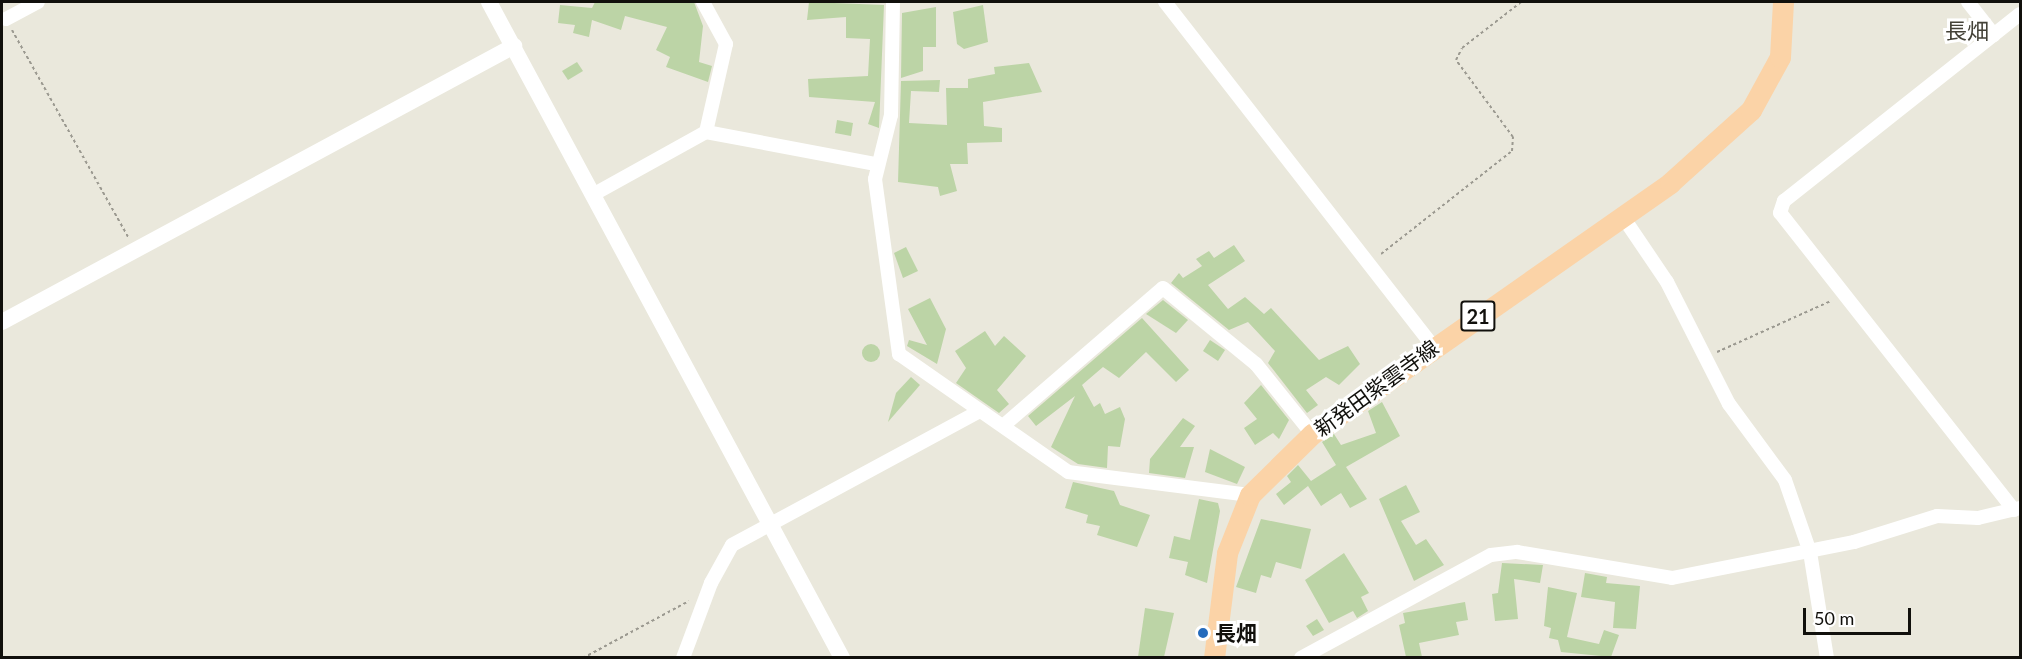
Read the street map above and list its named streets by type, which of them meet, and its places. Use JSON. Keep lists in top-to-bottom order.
{
  "streets": {
    "main road": ["21", "新発田紫雲寺線"]
  },
  "districts": ["長畑"],
  "places": ["長畑"],
  "scale_bar": "50 m"
}
